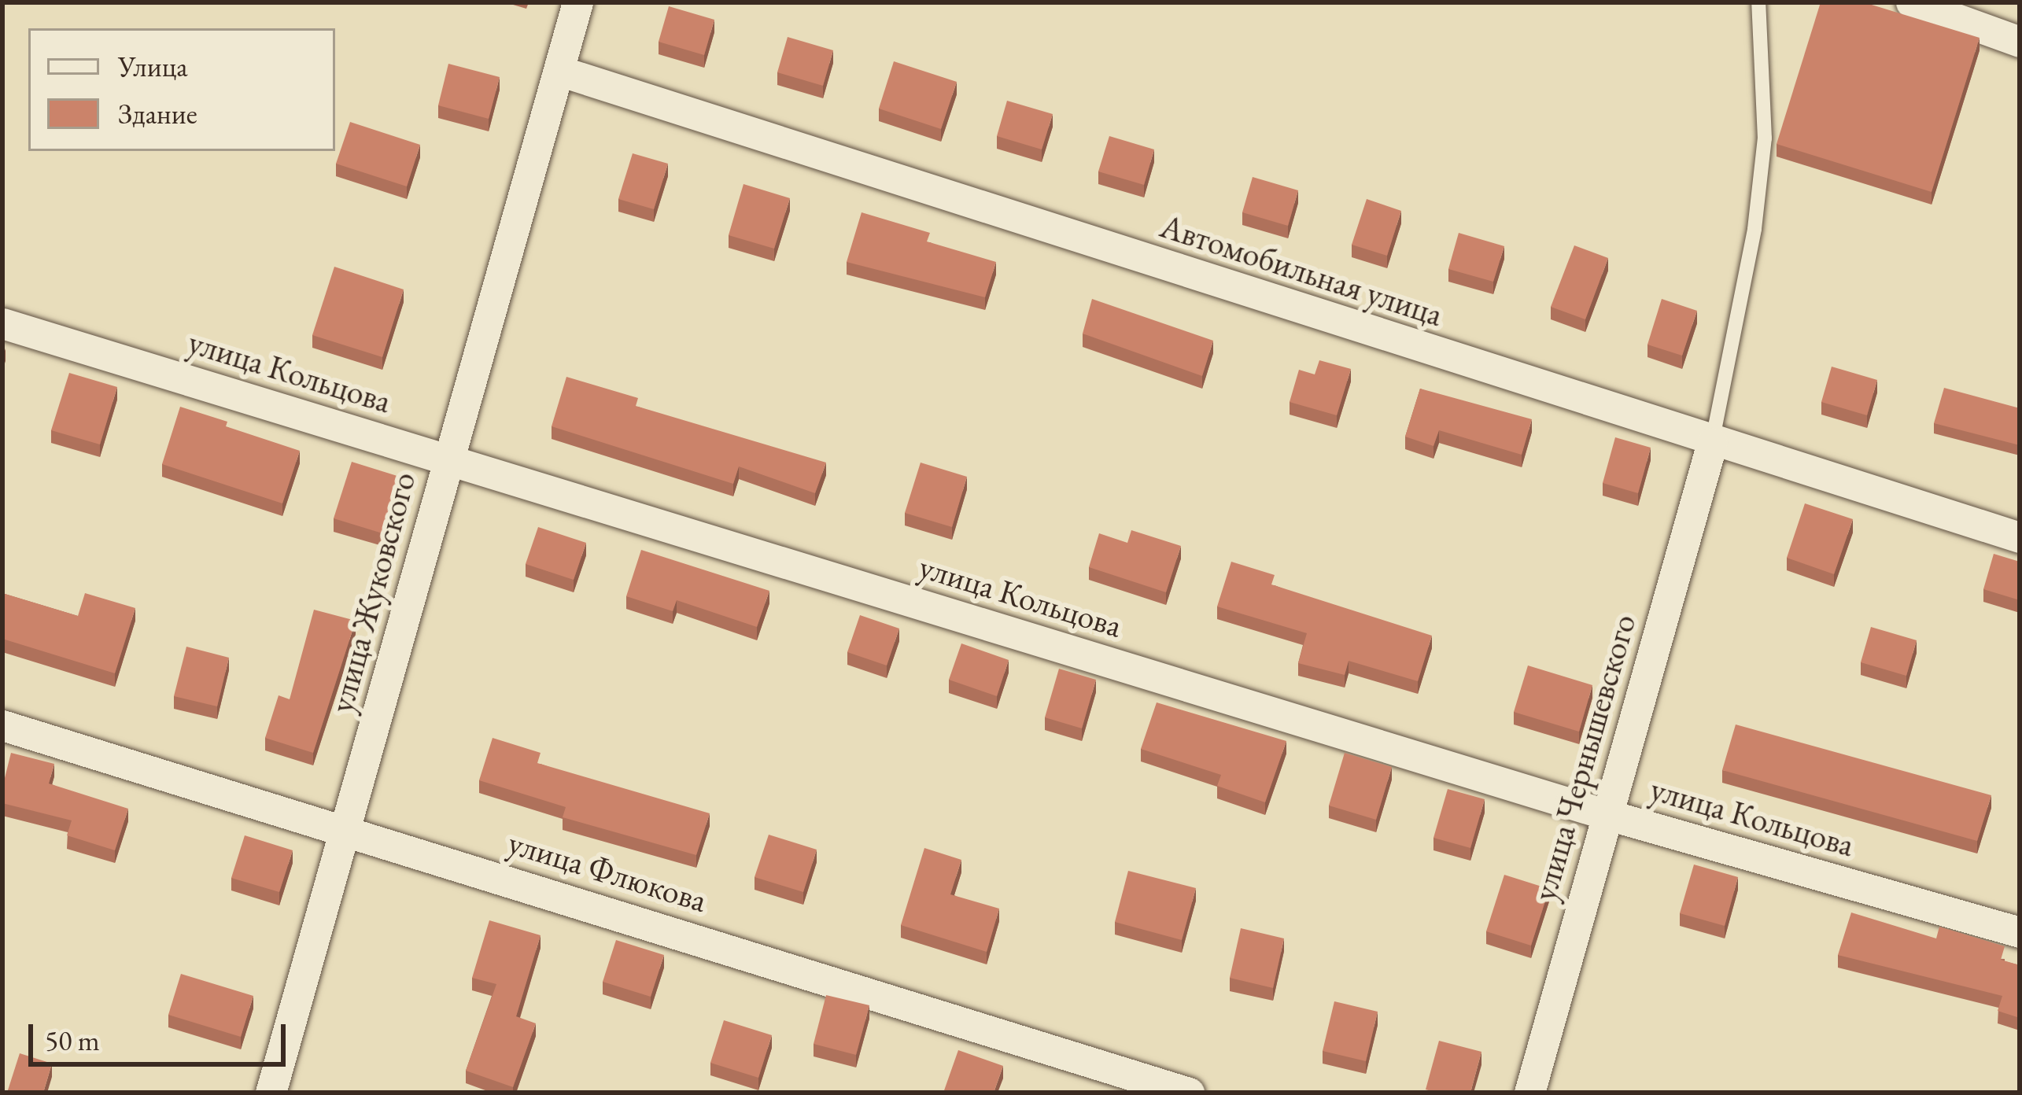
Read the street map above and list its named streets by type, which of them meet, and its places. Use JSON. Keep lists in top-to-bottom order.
{
  "streets": {
    "street": [
      "Автомобильная улица",
      "улица Кольцова",
      "улица Жуковского",
      "улица Чернышевского",
      "улица Флюкова"
    ]
  },
  "crossings": [
    ["Автомобильная улица", "улица Жуковского"],
    ["Автомобильная улица", "улица Чернышевского"],
    ["улица Кольцова", "улица Жуковского"],
    ["улица Кольцова", "улица Чернышевского"],
    ["улица Жуковского", "улица Флюкова"]
  ],
  "legend": ["Улица", "Здание"],
  "scale_bar": "50 m"
}
